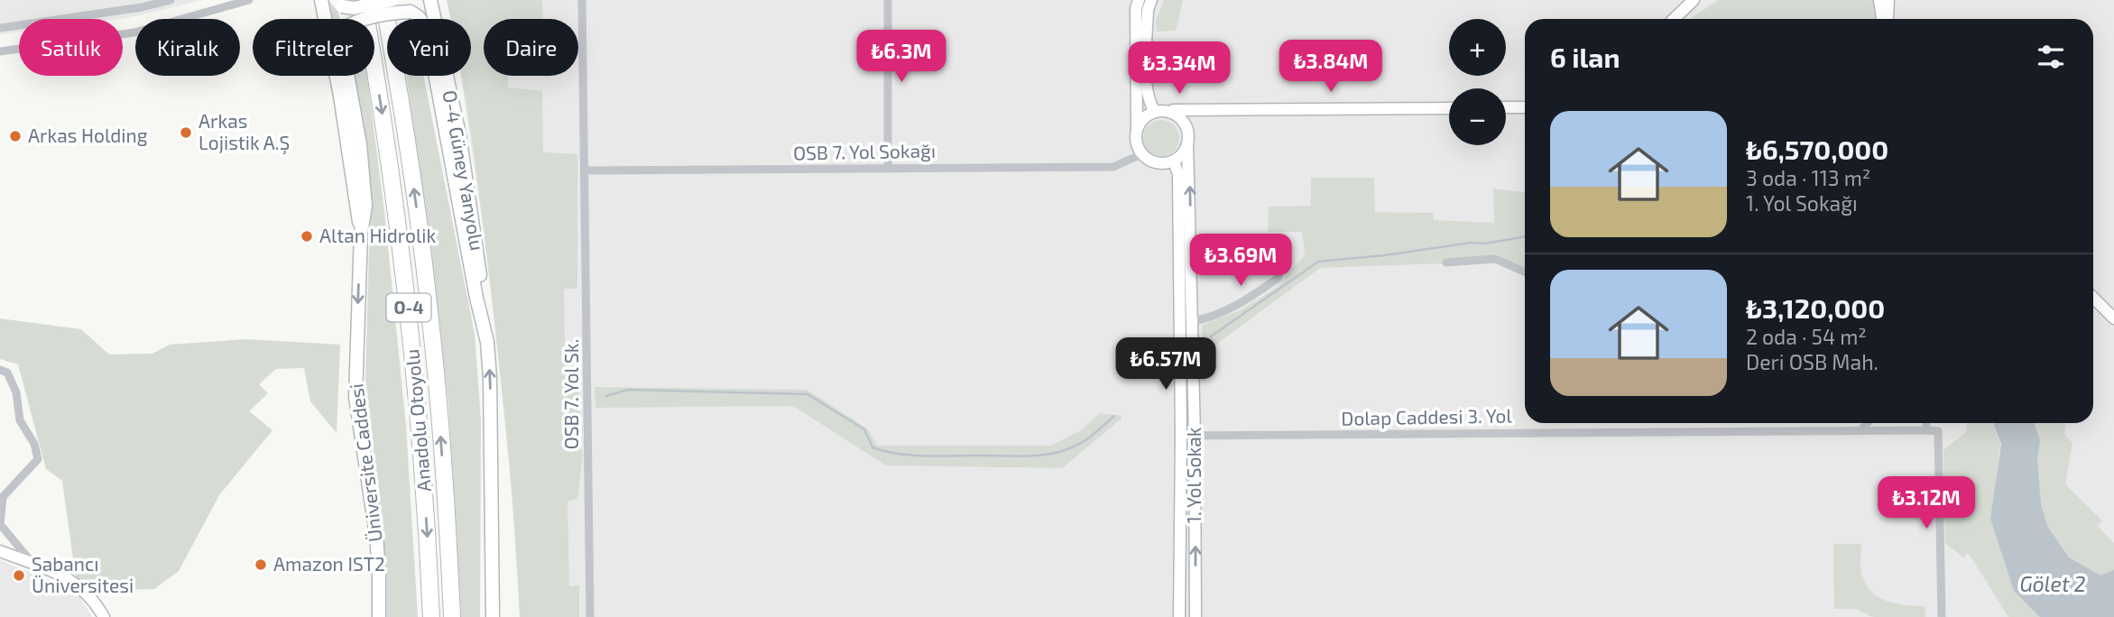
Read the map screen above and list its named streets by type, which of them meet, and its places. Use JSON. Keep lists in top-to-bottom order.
{
  "streets": {
    "highway": ["O-4", "Anadolu Otoyolu"],
    "main road": ["O-4 Güney Yanyolu", "Üniversite Caddesi"],
    "street": [
      "OSB 7. Yol Sokağı",
      "OSB 7. Yol Sk.",
      "Dolap Caddesi 3. Yol",
      "1. Yol Sokak"
    ]
  },
  "crossings": [
    ["OSB 7. Yol Sokağı", "OSB 7. Yol Sk."],
    ["OSB 7. Yol Sokağı", "1. Yol Sokak"],
    ["Dolap Caddesi 3. Yol", "1. Yol Sokak"]
  ],
  "one_way": ["Üniversite Caddesi"],
  "water": ["Gölet 2"],
  "places": [
    "Arkas Lojistik A.Ş",
    "Arkas Holding",
    "Altan Hidrolik",
    "Amazon IST2",
    "Sabancı Üniversitesi"
  ],
  "page": {
    "map_buttons": ["+", "−"],
    "chip": [
      "Satılık",
      "Kiralık",
      "Filtreler",
      "Yeni",
      "Daire"
    ],
    "heading": "6 ilan",
    "price": [
      "₺6.3M",
      "₺3.84M",
      "₺3.34M",
      "₺3.69M",
      "₺6.57M",
      "₺3.12M"
    ],
    "list": [
      {
        "name": "₺6,570,000",
        "note": "3 oda · 113 m² · 1. Yol Sokağı"
      },
      {
        "name": "₺3,120,000",
        "note": "2 oda · 54 m² · Deri OSB Mah."
      }
    ]
  }
}
